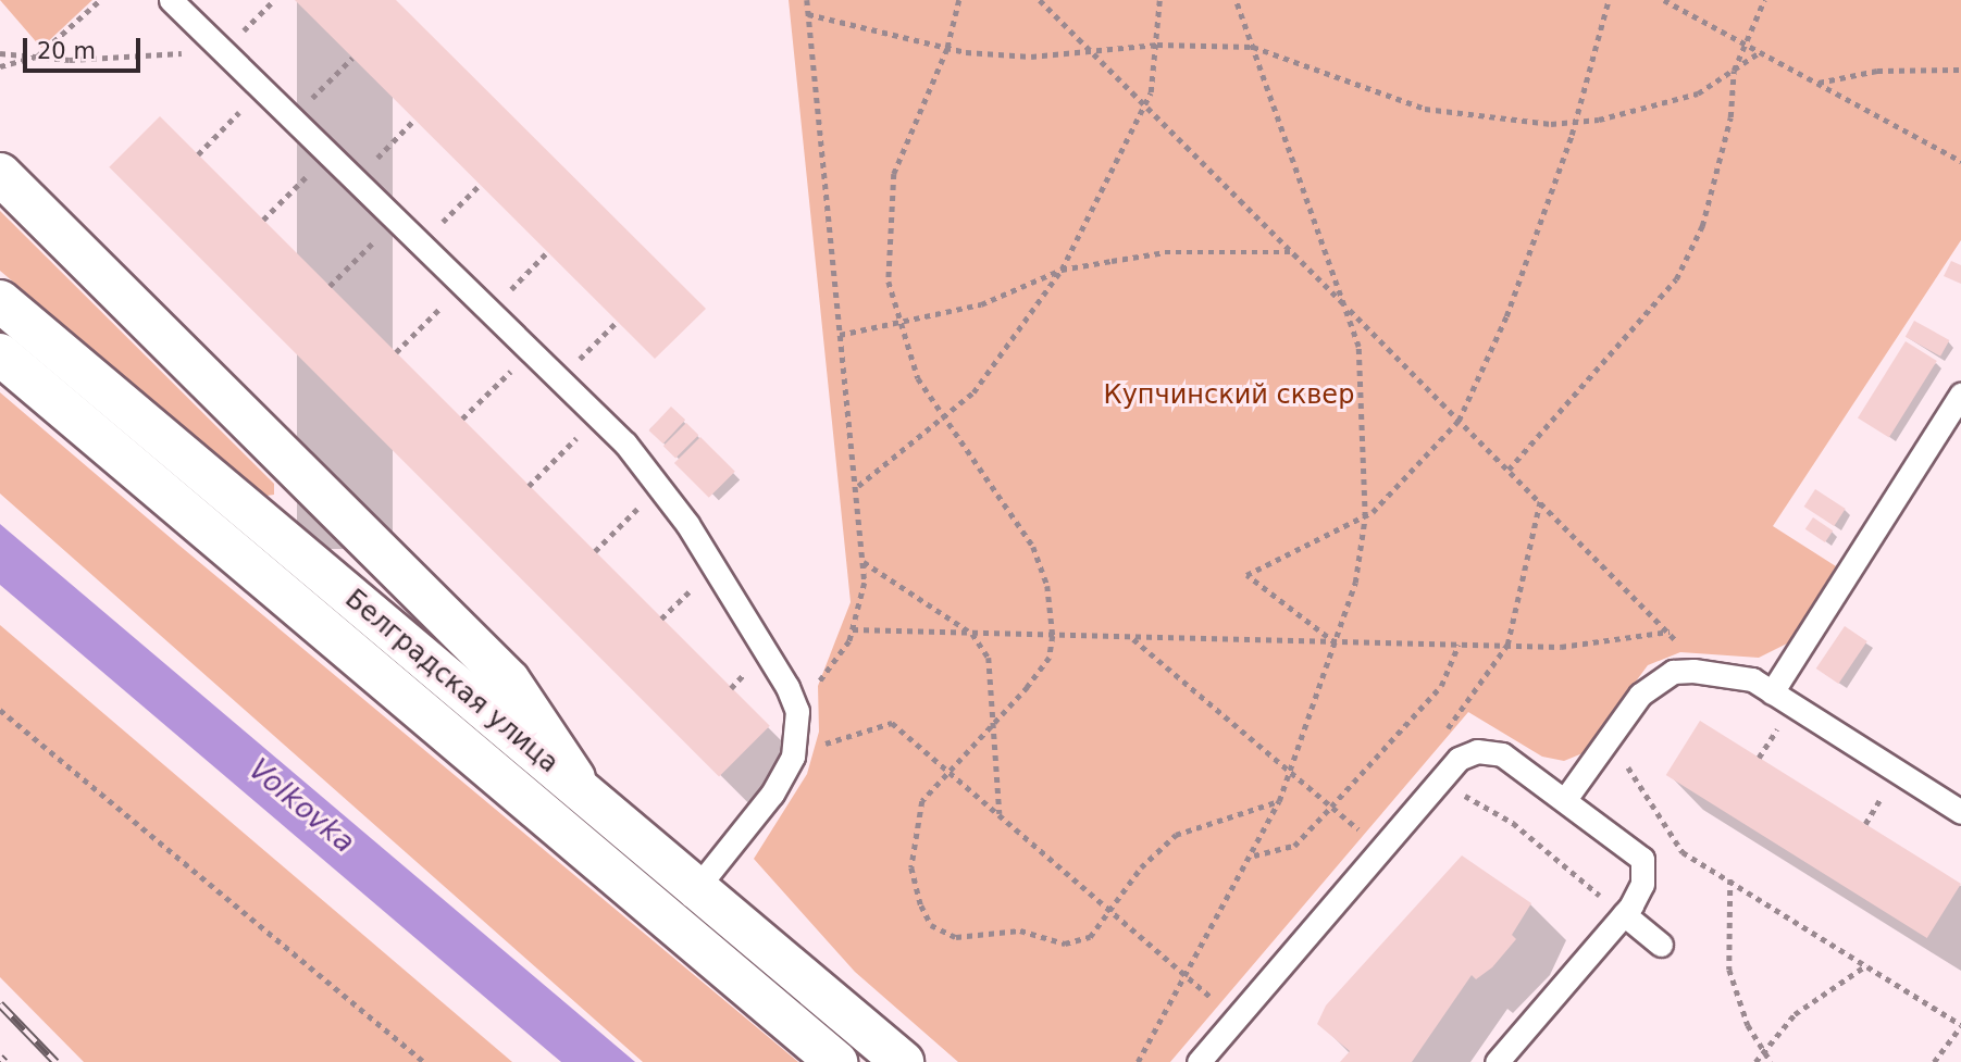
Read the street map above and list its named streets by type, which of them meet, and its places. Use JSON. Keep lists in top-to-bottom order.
{
  "streets": {
    "street": ["Белградская улица"]
  },
  "water": ["Volkovka"],
  "parks": ["Купчинский сквер"],
  "scale_bar": "20 m"
}
